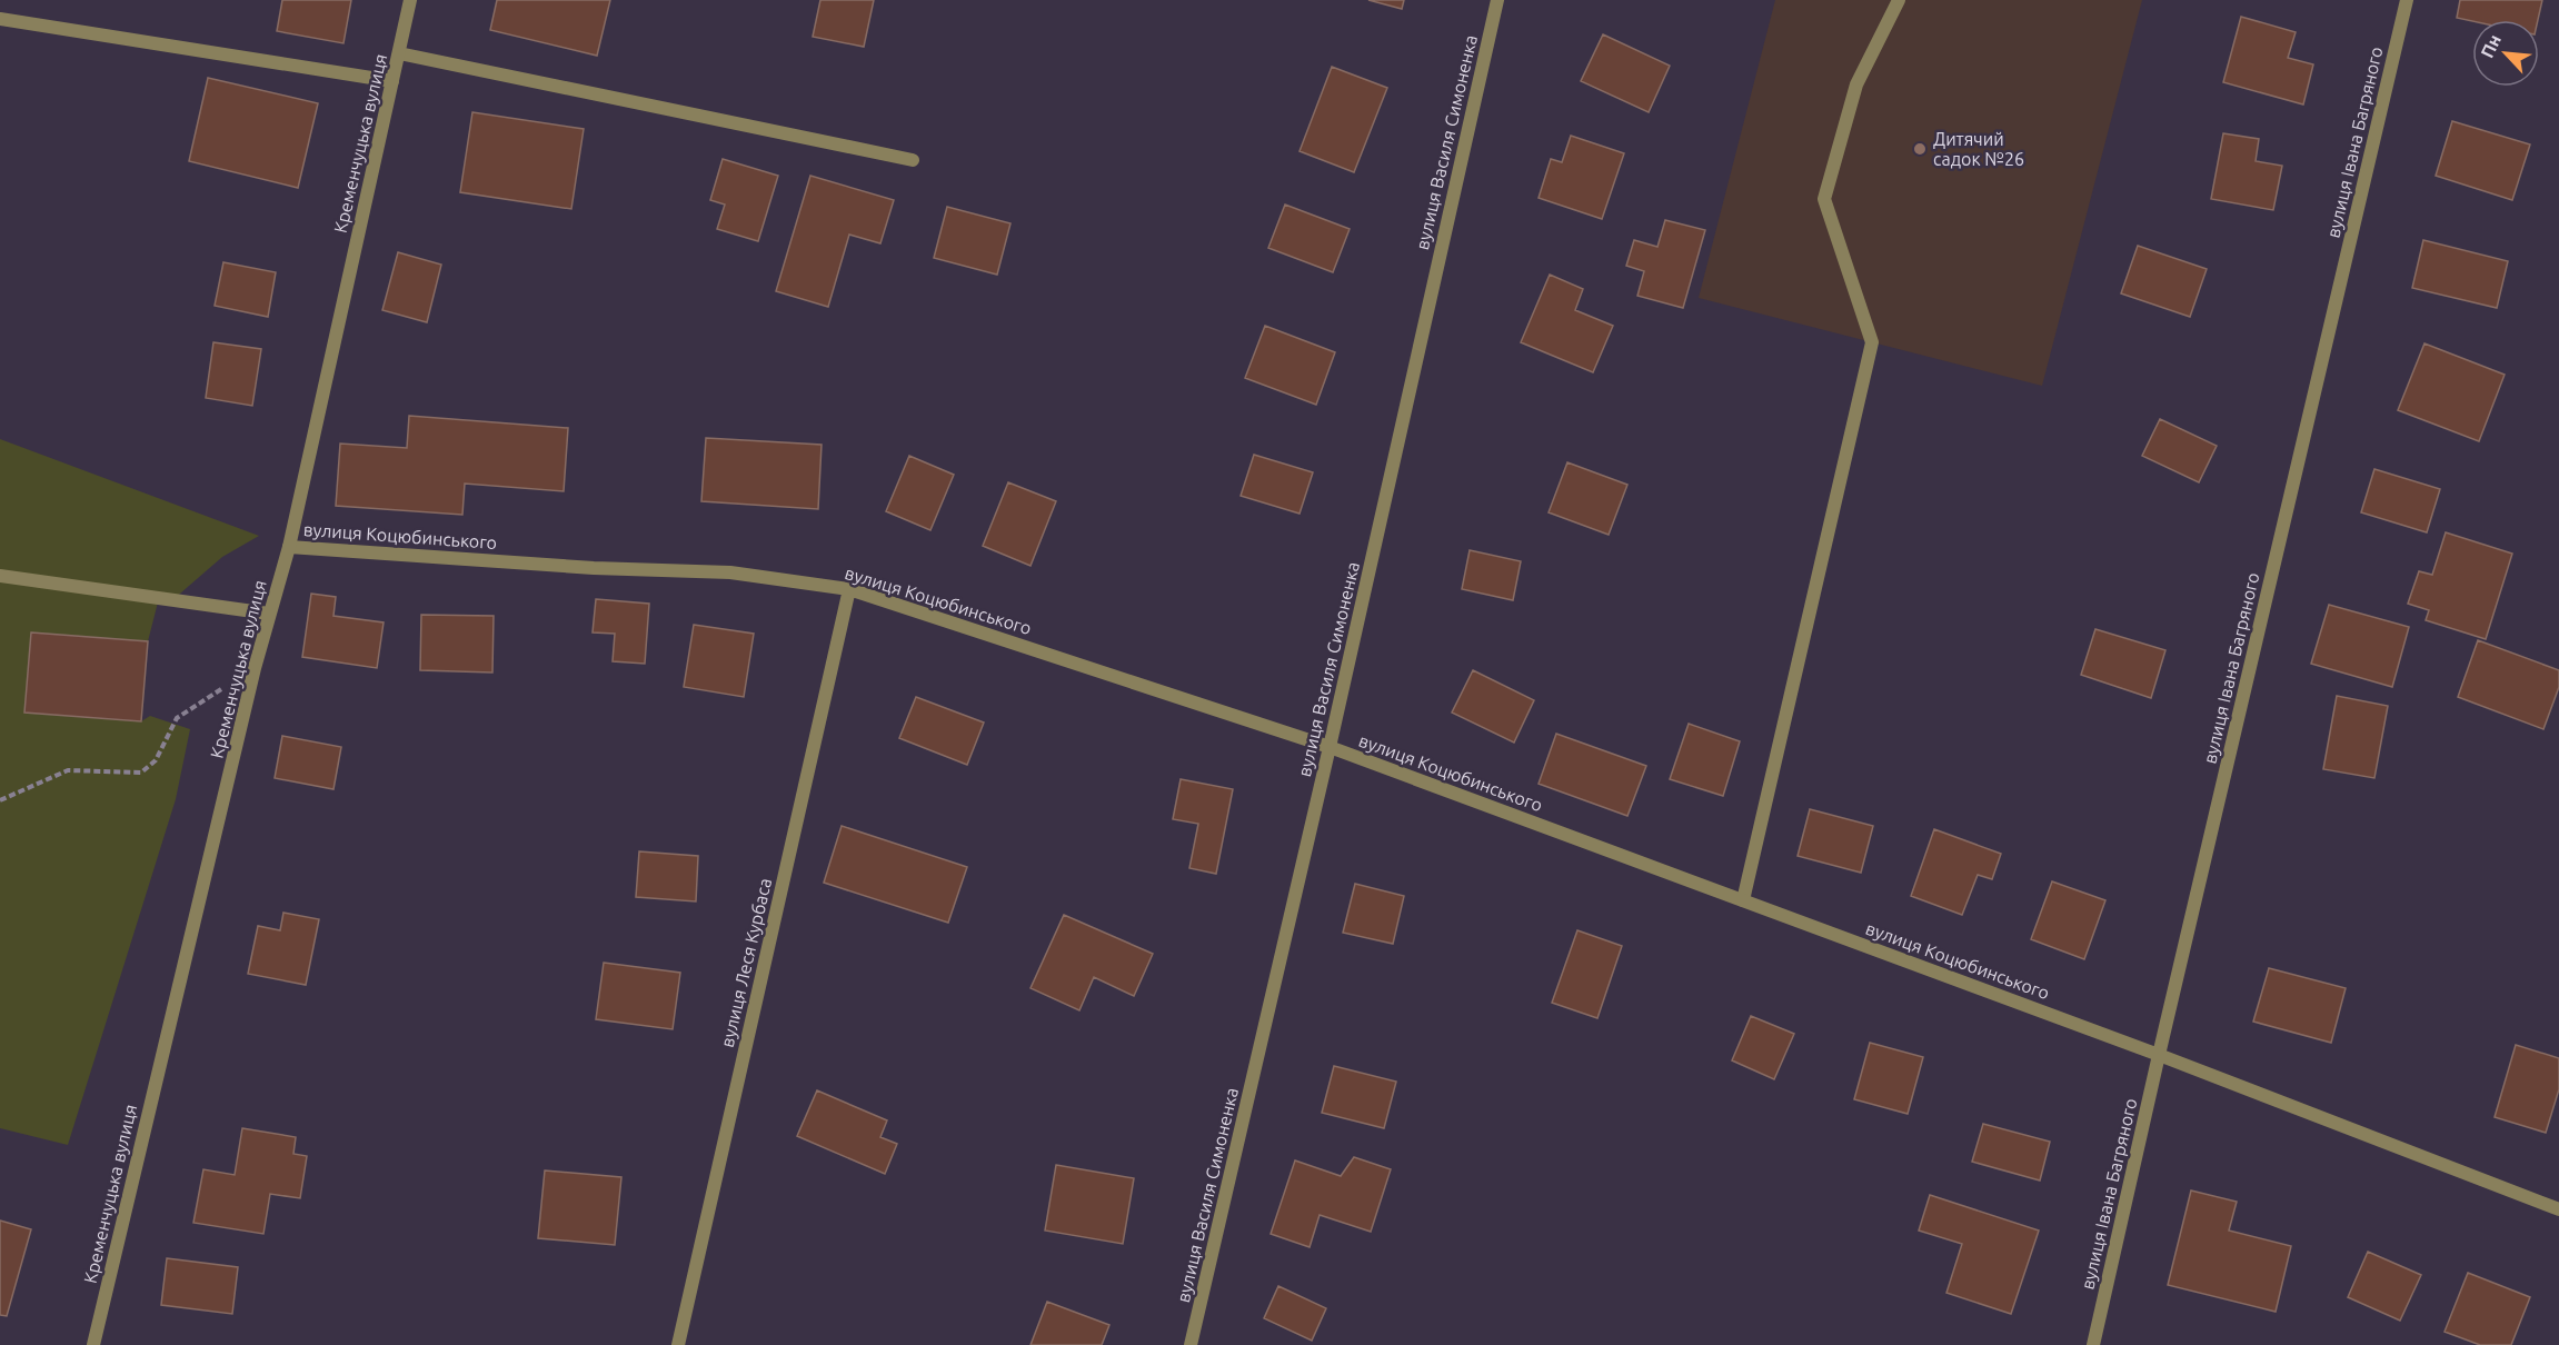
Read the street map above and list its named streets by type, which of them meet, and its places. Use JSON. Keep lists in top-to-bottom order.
{
  "streets": {
    "street": [
      "вулиця Василя Симоненка",
      "вулиця Івана Багряного",
      "Кременчуцька вулиця",
      "вулиця Коцюбинського",
      "вулиця Леся Курбаса"
    ]
  },
  "crossings": [
    ["вулиця Василя Симоненка", "вулиця Коцюбинського"],
    ["вулиця Івана Багряного", "вулиця Коцюбинського"],
    ["Кременчуцька вулиця", "вулиця Коцюбинського"],
    ["вулиця Коцюбинського", "вулиця Леся Курбаса"]
  ],
  "places": ["Дитячий садок №26"],
  "north": "top left"
}
